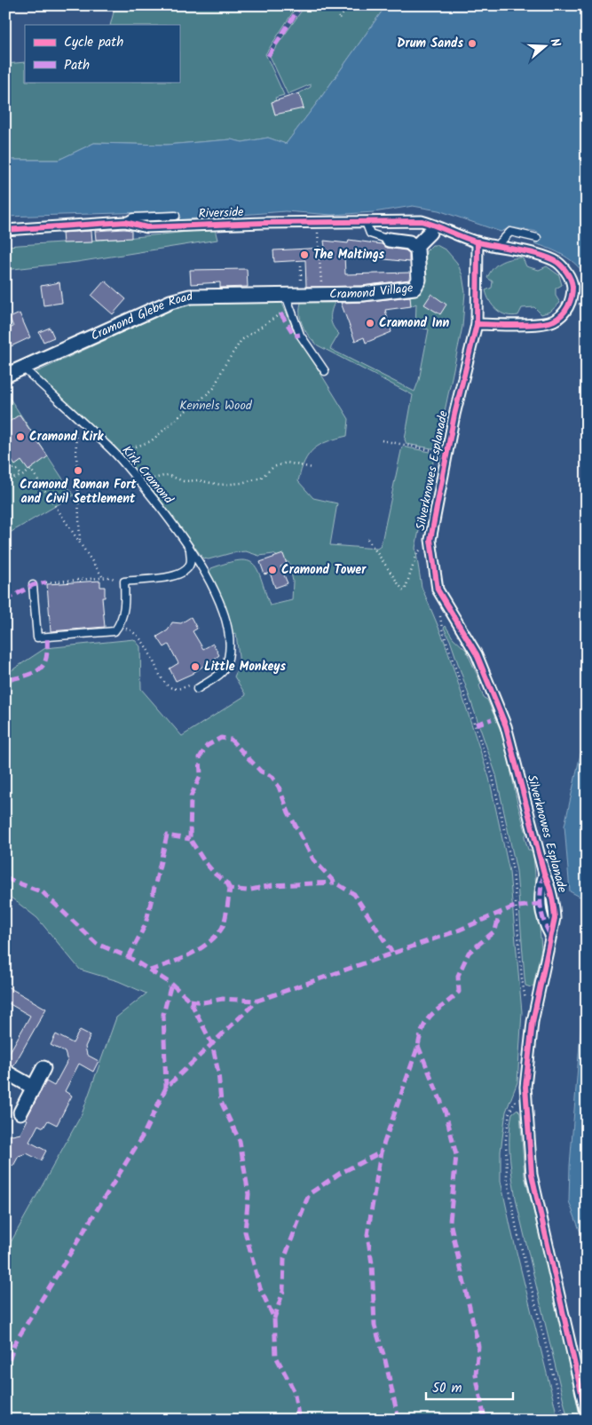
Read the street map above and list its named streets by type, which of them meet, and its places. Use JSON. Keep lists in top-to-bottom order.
{
  "streets": {
    "street": [
      "Riverside",
      "Cramond Village",
      "Cramond Glebe Road",
      "Silverknowes Esplanade"
    ],
    "lane": ["Kirk Cramond"]
  },
  "crossings": [
    ["Cramond Village", "Cramond Glebe Road"],
    ["Cramond Glebe Road", "Kirk Cramond"]
  ],
  "parks": ["Kennels Wood"],
  "places": [
    "Drum Sands",
    "The Maltings",
    "Cramond Inn",
    "Cramond Kirk",
    "Cramond Roman Fort and Civil Settlement",
    "Cramond Tower",
    "Little Monkeys"
  ],
  "legend": ["Cycle path", "Path"],
  "scale_bar": "50 m",
  "north": "right"
}
